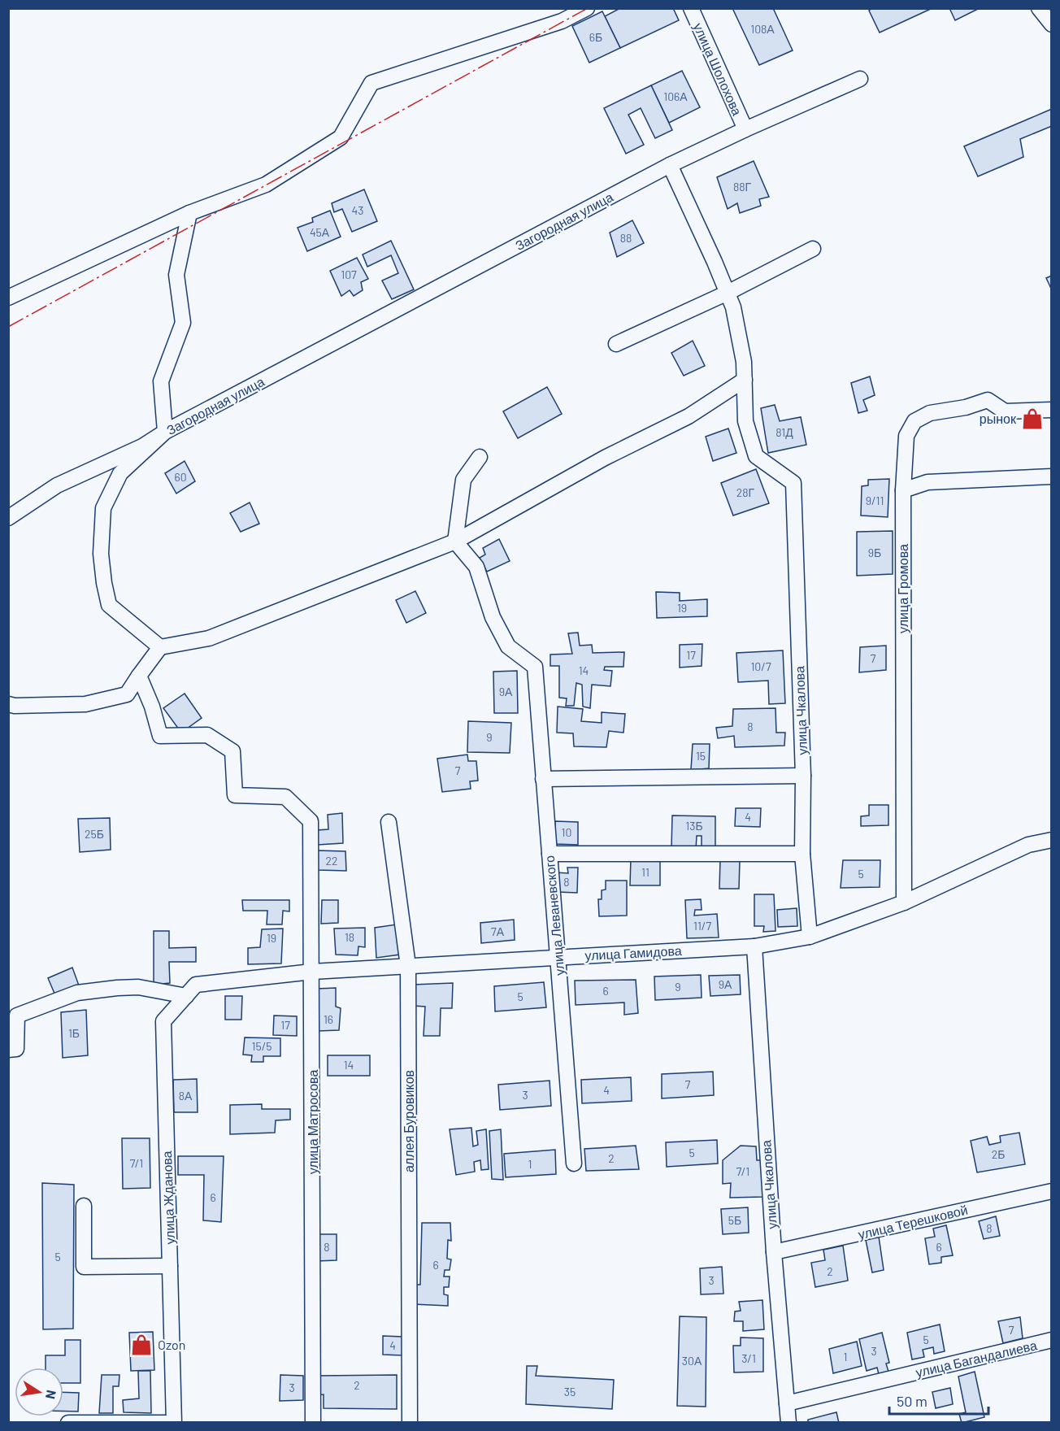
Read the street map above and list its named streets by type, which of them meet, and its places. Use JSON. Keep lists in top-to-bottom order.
{
  "streets": {
    "street": [
      "улица Шолохова",
      "Загородная улица",
      "улица Громова",
      "улица Чкалова",
      "улица Леваневского",
      "улица Гамидова",
      "аллея Буровиков",
      "улица Матросова",
      "улица Жданова",
      "улица Терешковой",
      "улица Багандалиева"
    ]
  },
  "crossings": [
    ["улица Шолохова", "Загородная улица"],
    ["улица Громова", "улица Гамидова"],
    ["улица Чкалова", "улица Гамидова"],
    ["улица Чкалова", "улица Терешковой"],
    ["улица Чкалова", "улица Багандалиева"],
    ["улица Леваневского", "улица Гамидова"],
    ["улица Гамидова", "аллея Буровиков"],
    ["улица Гамидова", "улица Матросова"],
    ["улица Гамидова", "улица Жданова"]
  ],
  "places": {
    "shop": ["рынок", "Ozon"]
  },
  "house_numbers": [
    "108А",
    "6Б",
    "106А",
    "88Г",
    "43",
    "45А",
    "88",
    "107",
    "81Д",
    "60",
    "28Г",
    "9/11",
    "9Б",
    "19",
    "17",
    "7",
    "10/7",
    "14",
    "9А",
    "8",
    "9",
    "15",
    "7",
    "4",
    "13Б",
    "10",
    "25Б",
    "22",
    "11",
    "5",
    "8",
    "11/7",
    "7А",
    "18",
    "19",
    "9А",
    "9",
    "6",
    "5",
    "16",
    "17",
    "1Б",
    "15/5",
    "14",
    "7",
    "4",
    "3",
    "8А",
    "5",
    "2Б",
    "2",
    "7/1",
    "1",
    "7/1",
    "6",
    "5Б",
    "8",
    "8",
    "6",
    "5",
    "6",
    "2",
    "3",
    "7",
    "5",
    "4",
    "3",
    "1",
    "3/1",
    "30А",
    "2",
    "3",
    "35"
  ],
  "scale_bar": "50 m",
  "north": "right"
}
